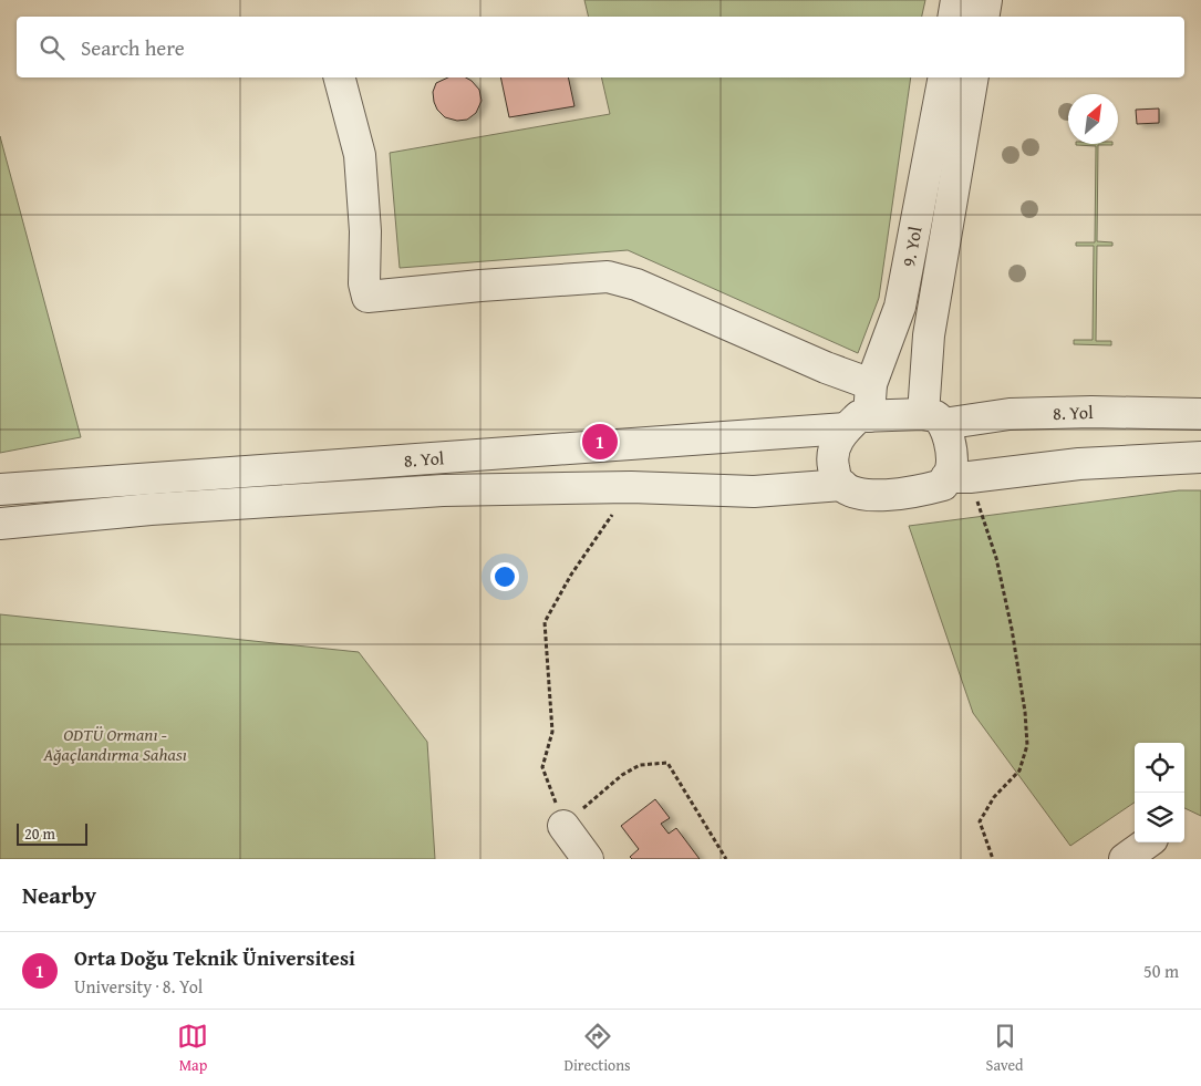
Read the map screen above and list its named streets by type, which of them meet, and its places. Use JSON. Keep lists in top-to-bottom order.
{
  "streets": {
    "street": ["9. Yol", "8. Yol"]
  },
  "crossings": [
    ["9. Yol", "8. Yol"]
  ],
  "parks": ["ODTÜ Ormanı - Ağaçlandırma Sahası"],
  "scale_bar": "20 m",
  "north": "top right",
  "page": {
    "search": "Search here",
    "pins": "1",
    "scale": "20 m",
    "heading": "Nearby",
    "list": [
      {
        "mark": "1",
        "name": "Orta Doğu Teknik Üniversitesi",
        "note": "University · 8. Yol",
        "value": "50 m"
      }
    ],
    "nav": ["Map", "Directions", "Saved"]
  }
}
